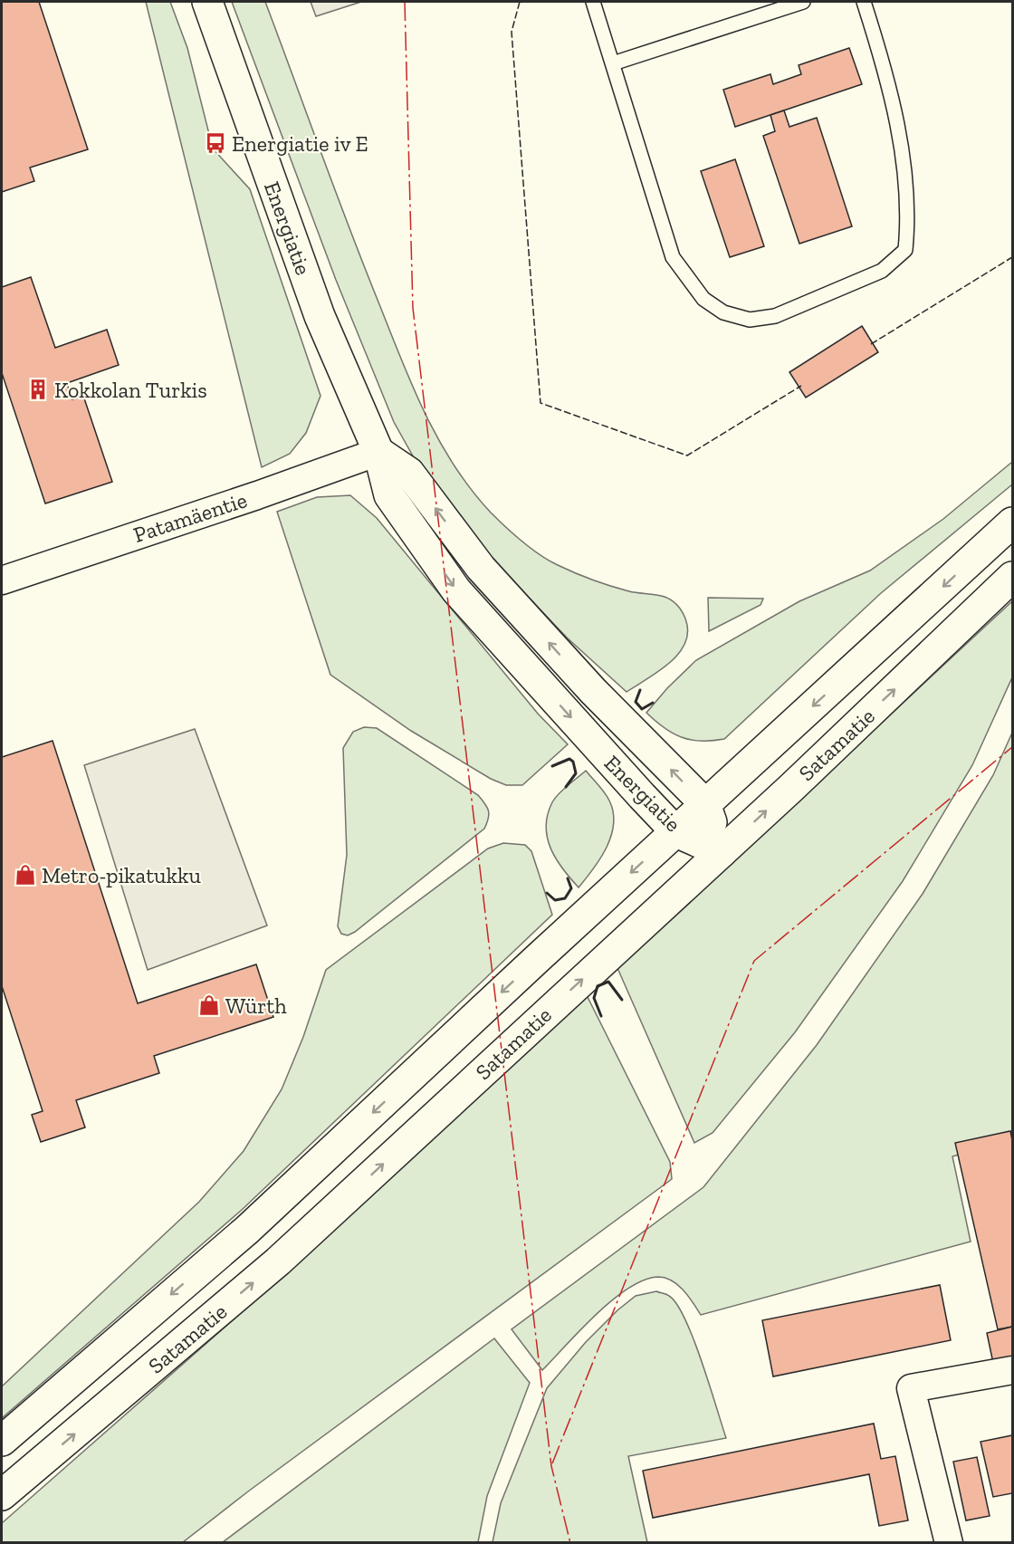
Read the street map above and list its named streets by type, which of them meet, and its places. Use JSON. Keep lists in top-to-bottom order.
{
  "streets": {
    "main road": ["Energiatie", "Satamatie"],
    "street": ["Patamäentie"]
  },
  "crossings": [
    ["Energiatie", "Patamäentie"],
    ["Energiatie", "Satamatie"]
  ],
  "places": {
    "bus stop": ["Energiatie iv E"],
    "building": ["Kokkolan Turkis"],
    "shop": ["Metro-pikatukku", "Würth"]
  }
}
